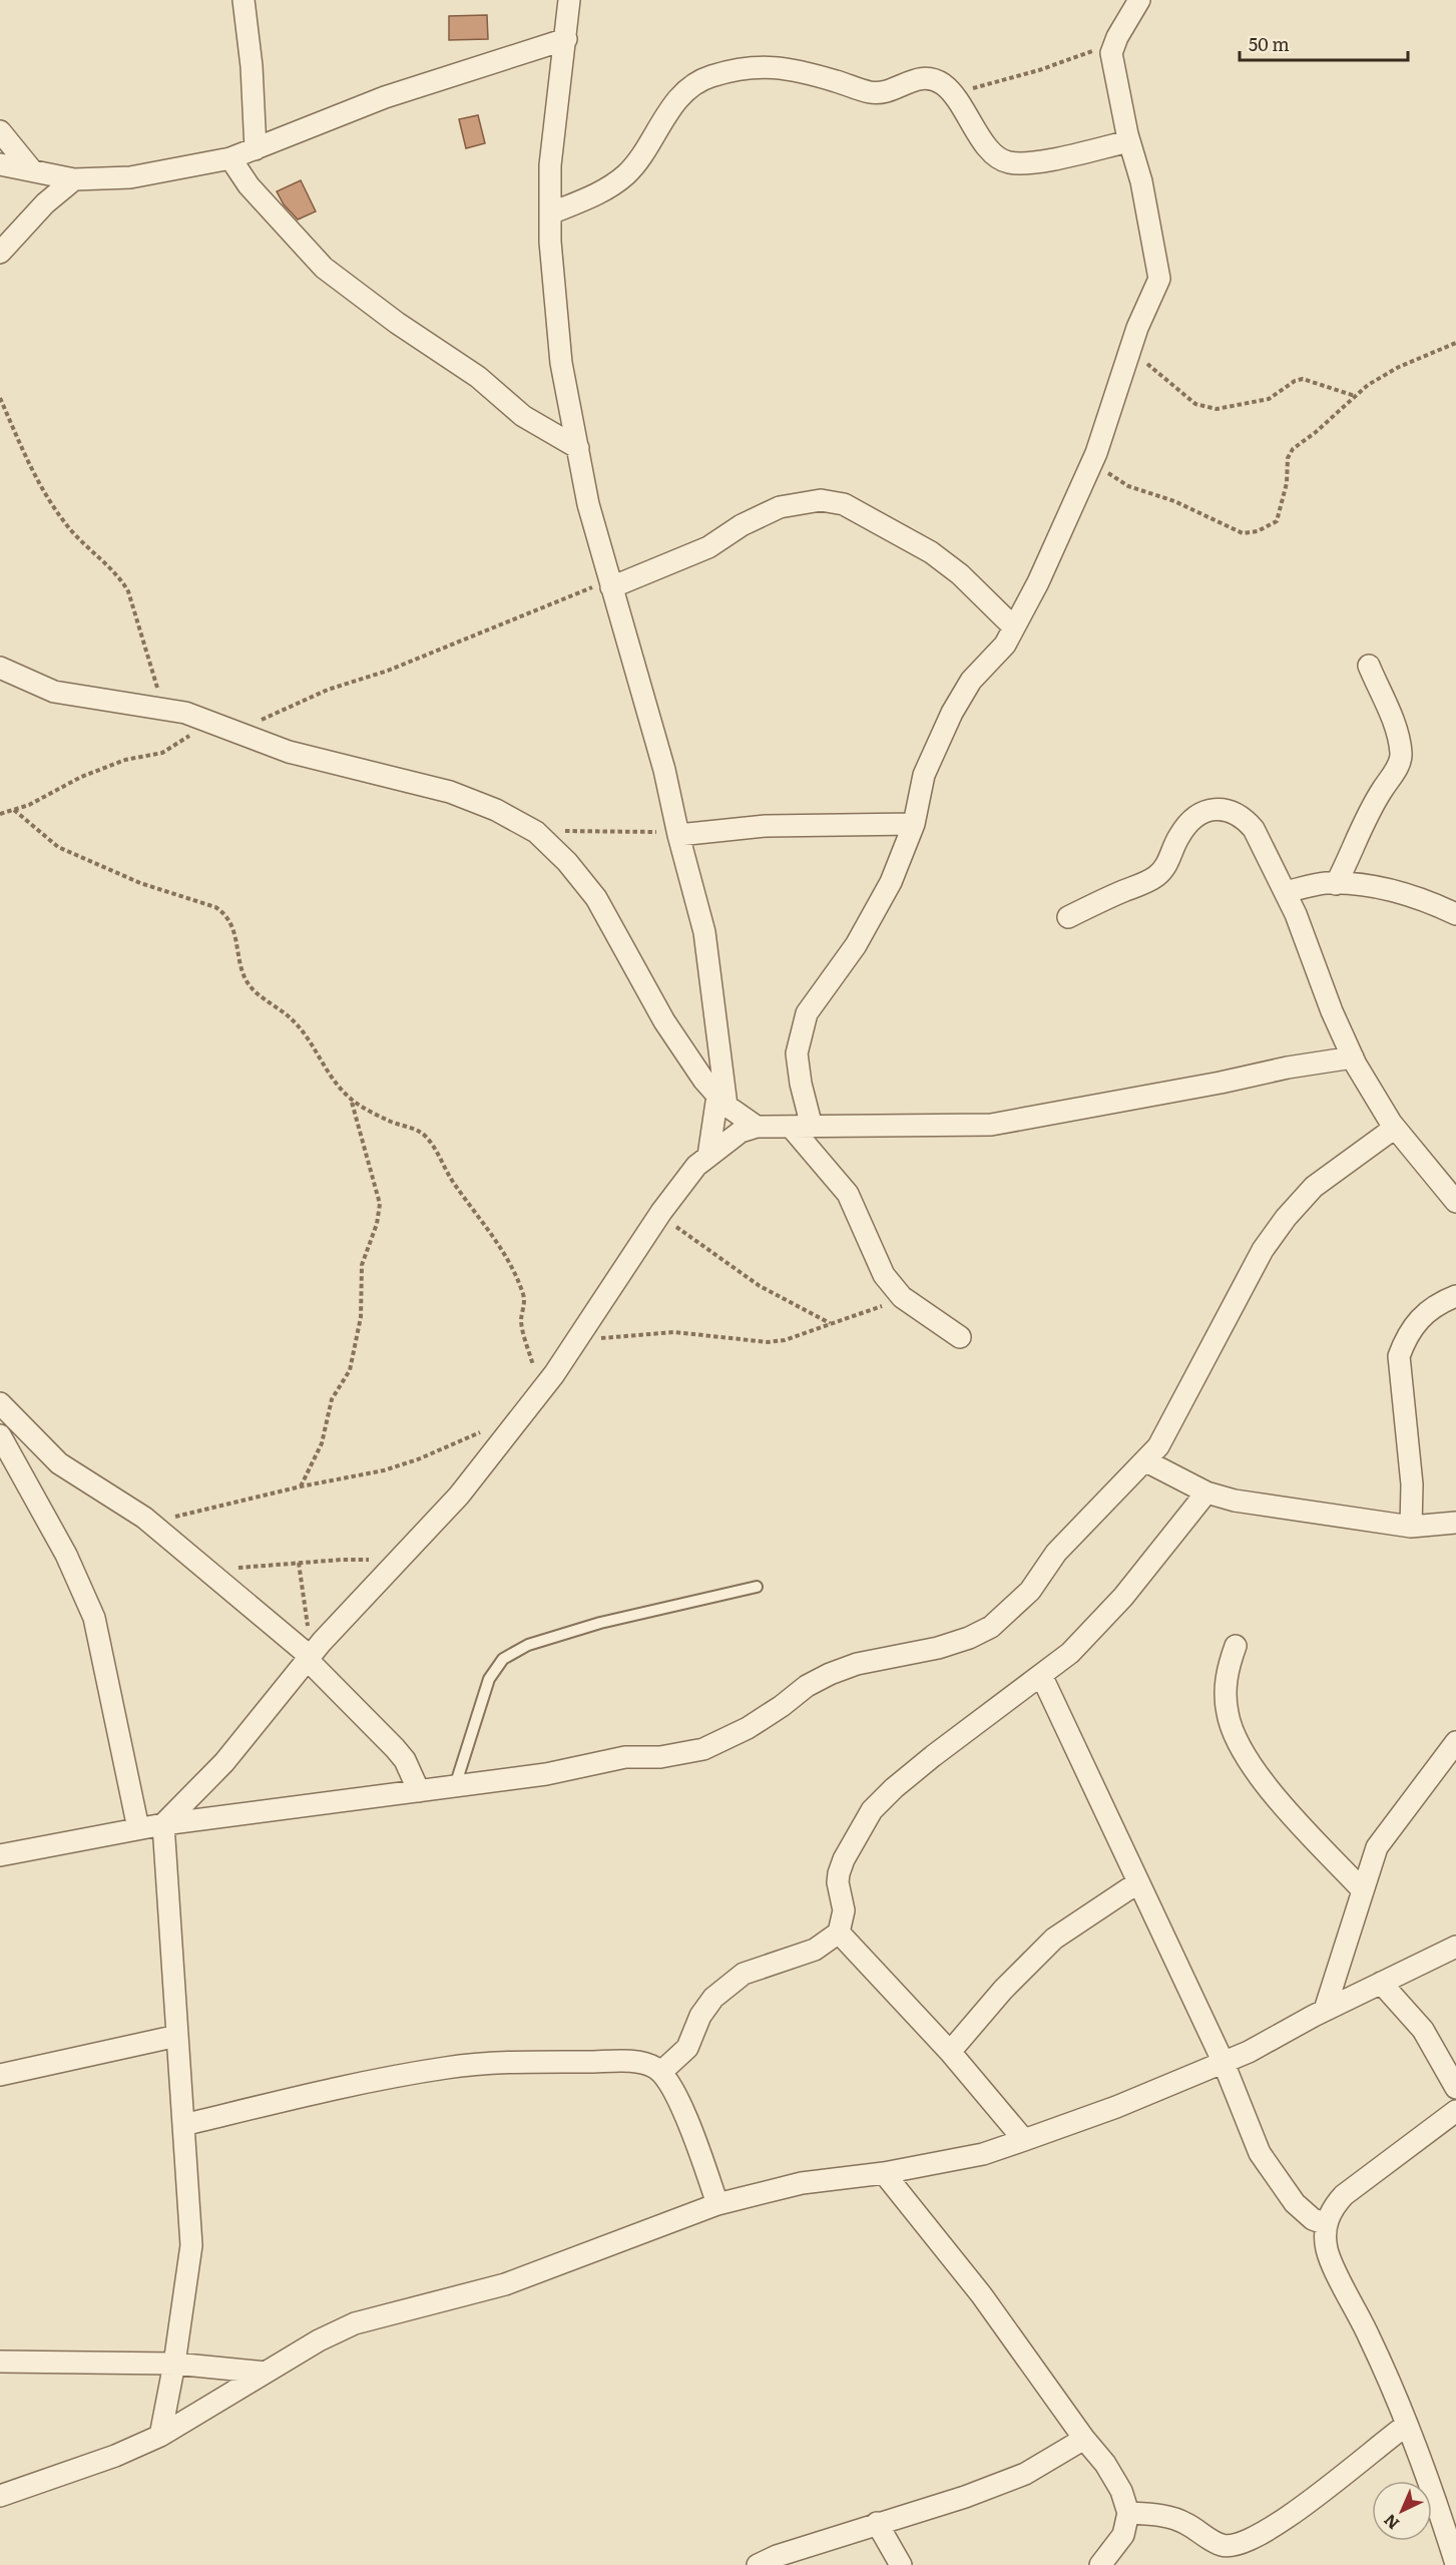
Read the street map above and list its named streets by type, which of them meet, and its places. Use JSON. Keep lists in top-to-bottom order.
{
  "scale_bar": "50 m",
  "north": "bottom left"
}
